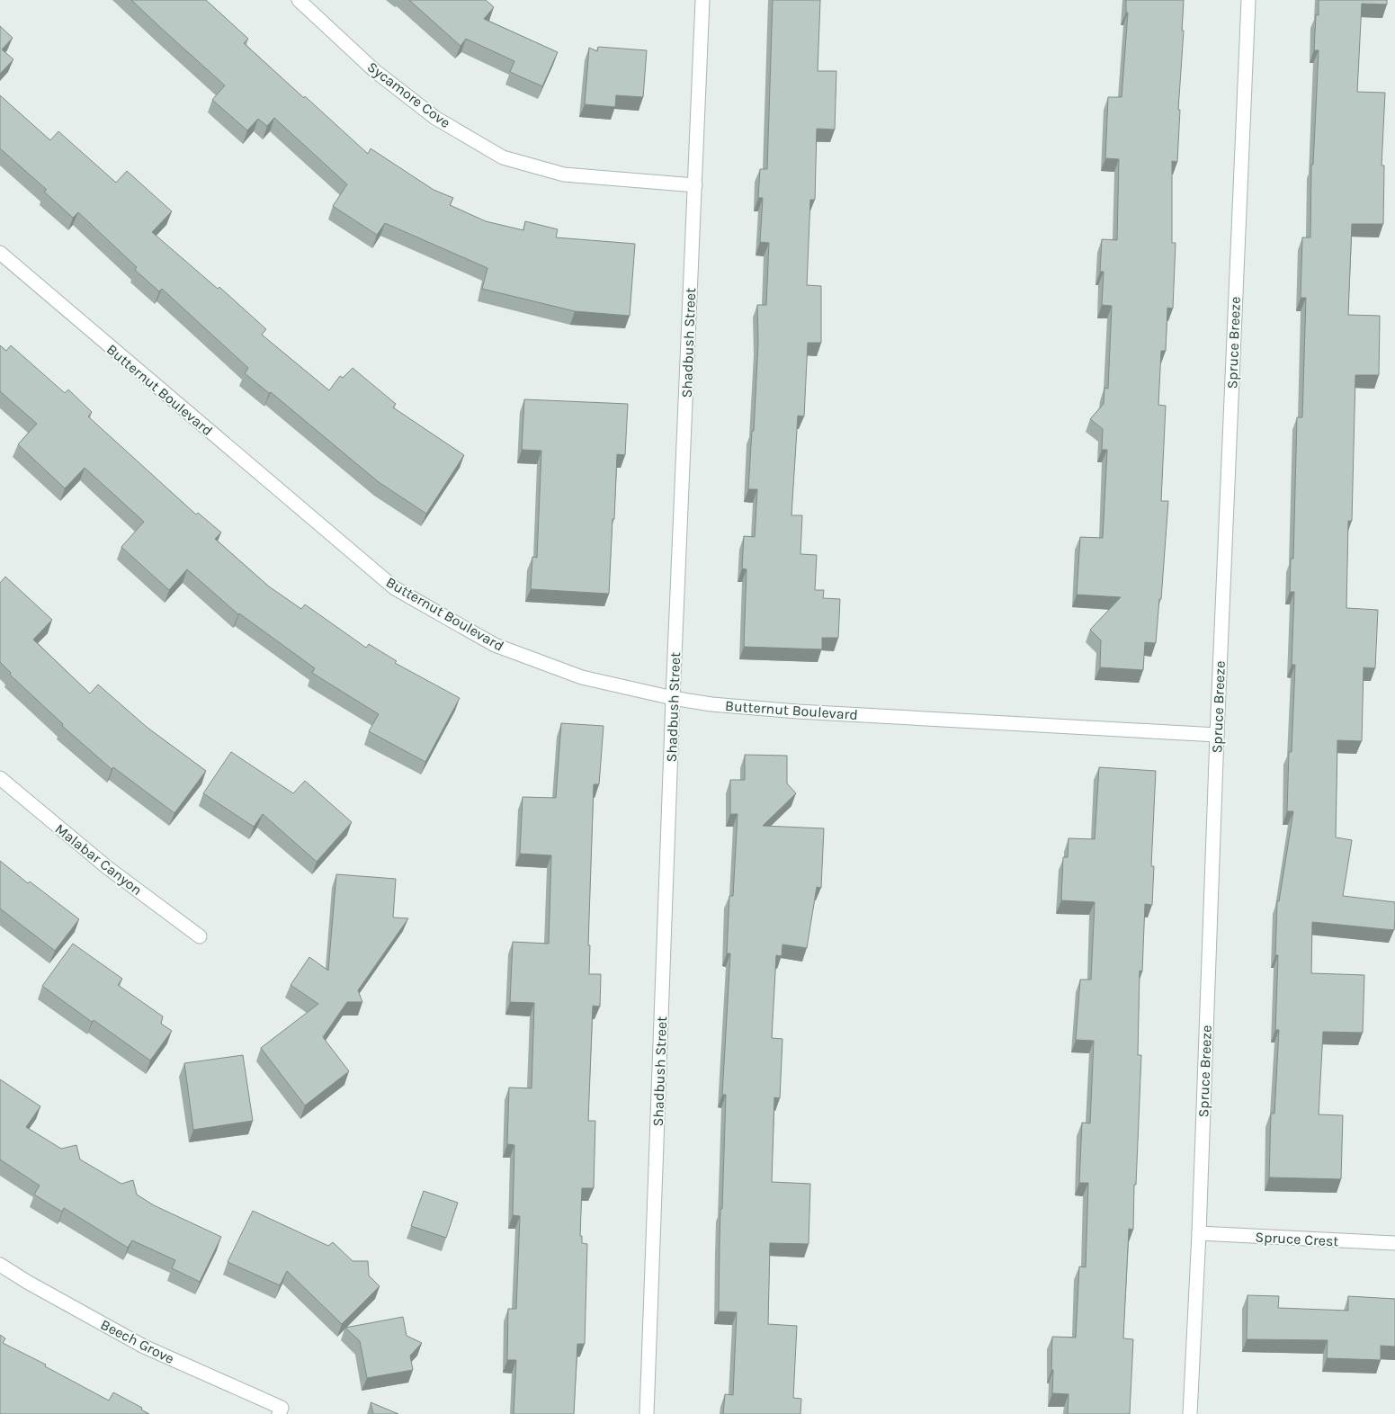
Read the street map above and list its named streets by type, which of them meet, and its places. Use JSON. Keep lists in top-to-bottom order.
{
  "streets": {
    "street": [
      "Sycamore Cove",
      "Shadbush Street",
      "Spruce Breeze",
      "Butternut Boulevard",
      "Malabar Canyon",
      "Spruce Crest",
      "Beech Grove"
    ]
  },
  "crossings": [
    ["Sycamore Cove", "Shadbush Street"],
    ["Shadbush Street", "Butternut Boulevard"],
    ["Spruce Breeze", "Butternut Boulevard"],
    ["Spruce Breeze", "Spruce Crest"]
  ]
}
